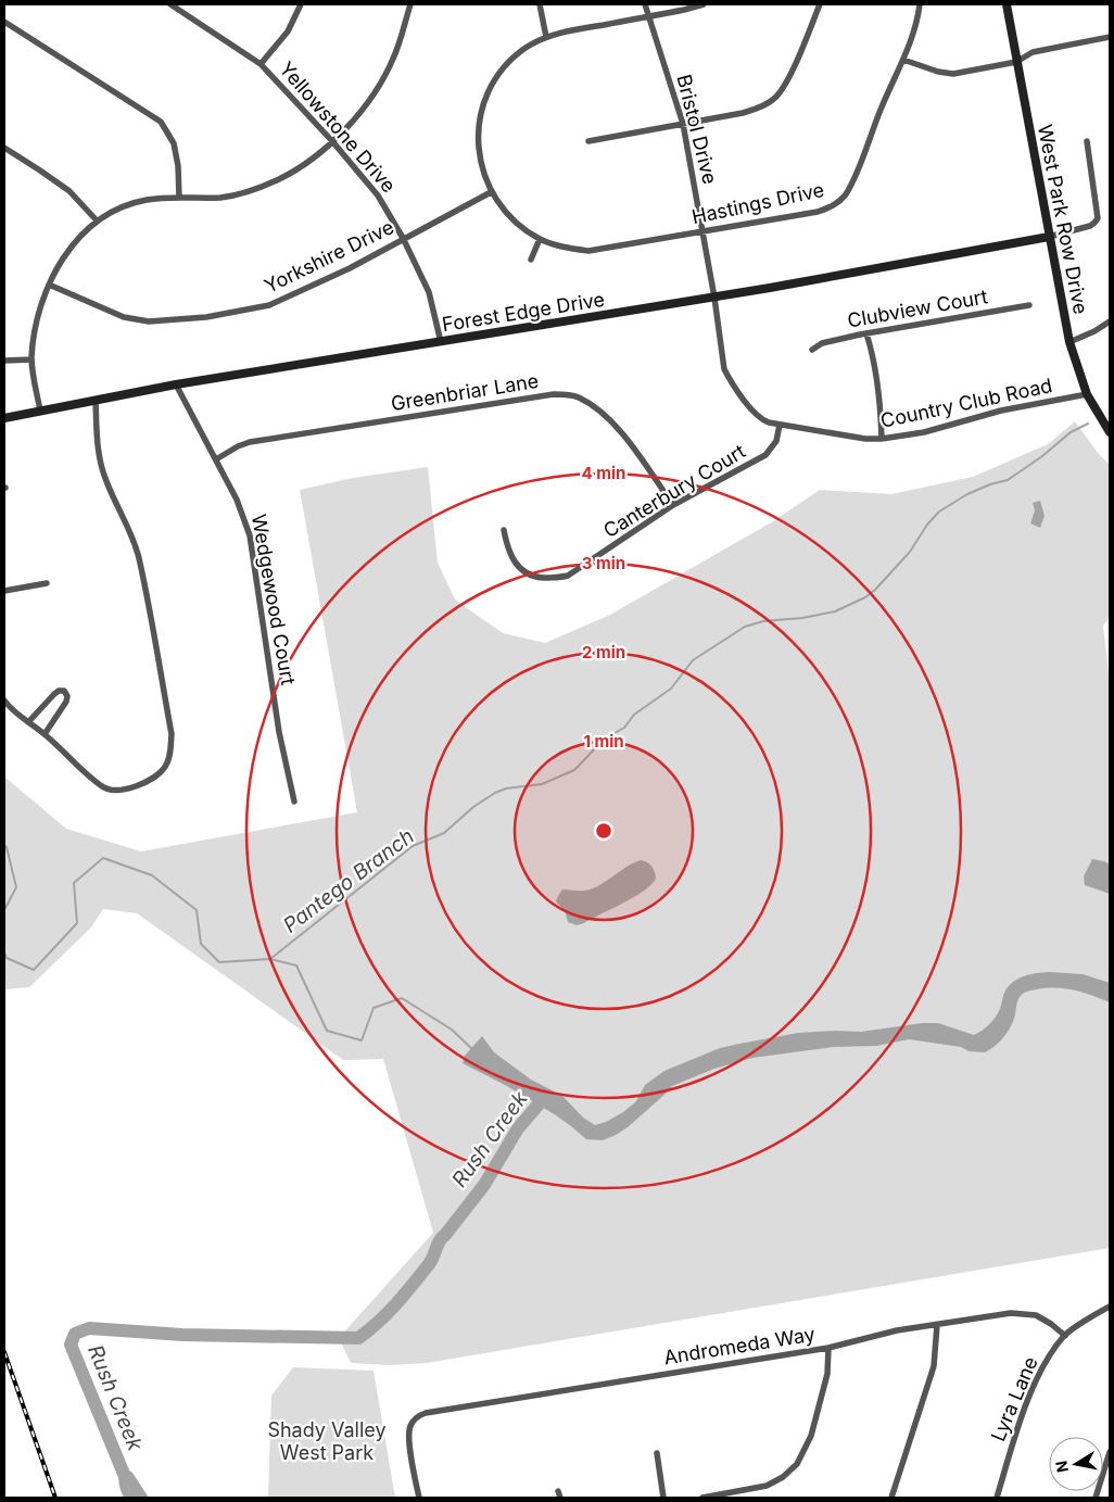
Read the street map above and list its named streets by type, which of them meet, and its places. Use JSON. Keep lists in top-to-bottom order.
{
  "streets": {
    "street": [
      "Yellowstone Drive",
      "Bristol Drive",
      "Hastings Drive",
      "West Park Row Drive",
      "Yorkshire Drive",
      "Clubview Court",
      "Forest Edge Drive",
      "Greenbriar Lane",
      "Country Club Road",
      "Canterbury Court",
      "Wedgewood Court",
      "Andromeda Way",
      "Lyra Lane"
    ]
  },
  "crossings": [
    ["Yellowstone Drive", "Yorkshire Drive"],
    ["Yellowstone Drive", "Forest Edge Drive"],
    ["Bristol Drive", "Hastings Drive"],
    ["Bristol Drive", "Forest Edge Drive"],
    ["Bristol Drive", "Country Club Road"],
    ["Hastings Drive", "Yorkshire Drive"],
    ["West Park Row Drive", "Forest Edge Drive"],
    ["West Park Row Drive", "Country Club Road"],
    ["Forest Edge Drive", "Country Club Road"],
    ["Forest Edge Drive", "Wedgewood Court"],
    ["Greenbriar Lane", "Canterbury Court"],
    ["Greenbriar Lane", "Wedgewood Court"],
    ["Country Club Road", "Canterbury Court"],
    ["Andromeda Way", "Lyra Lane"]
  ],
  "water": ["Pantego Branch", "Rush Creek"],
  "parks": ["Shady Valley West Park"],
  "north": "left",
  "rings": [
    "4 min",
    "3 min",
    "2 min",
    "1 min"
  ]
}
